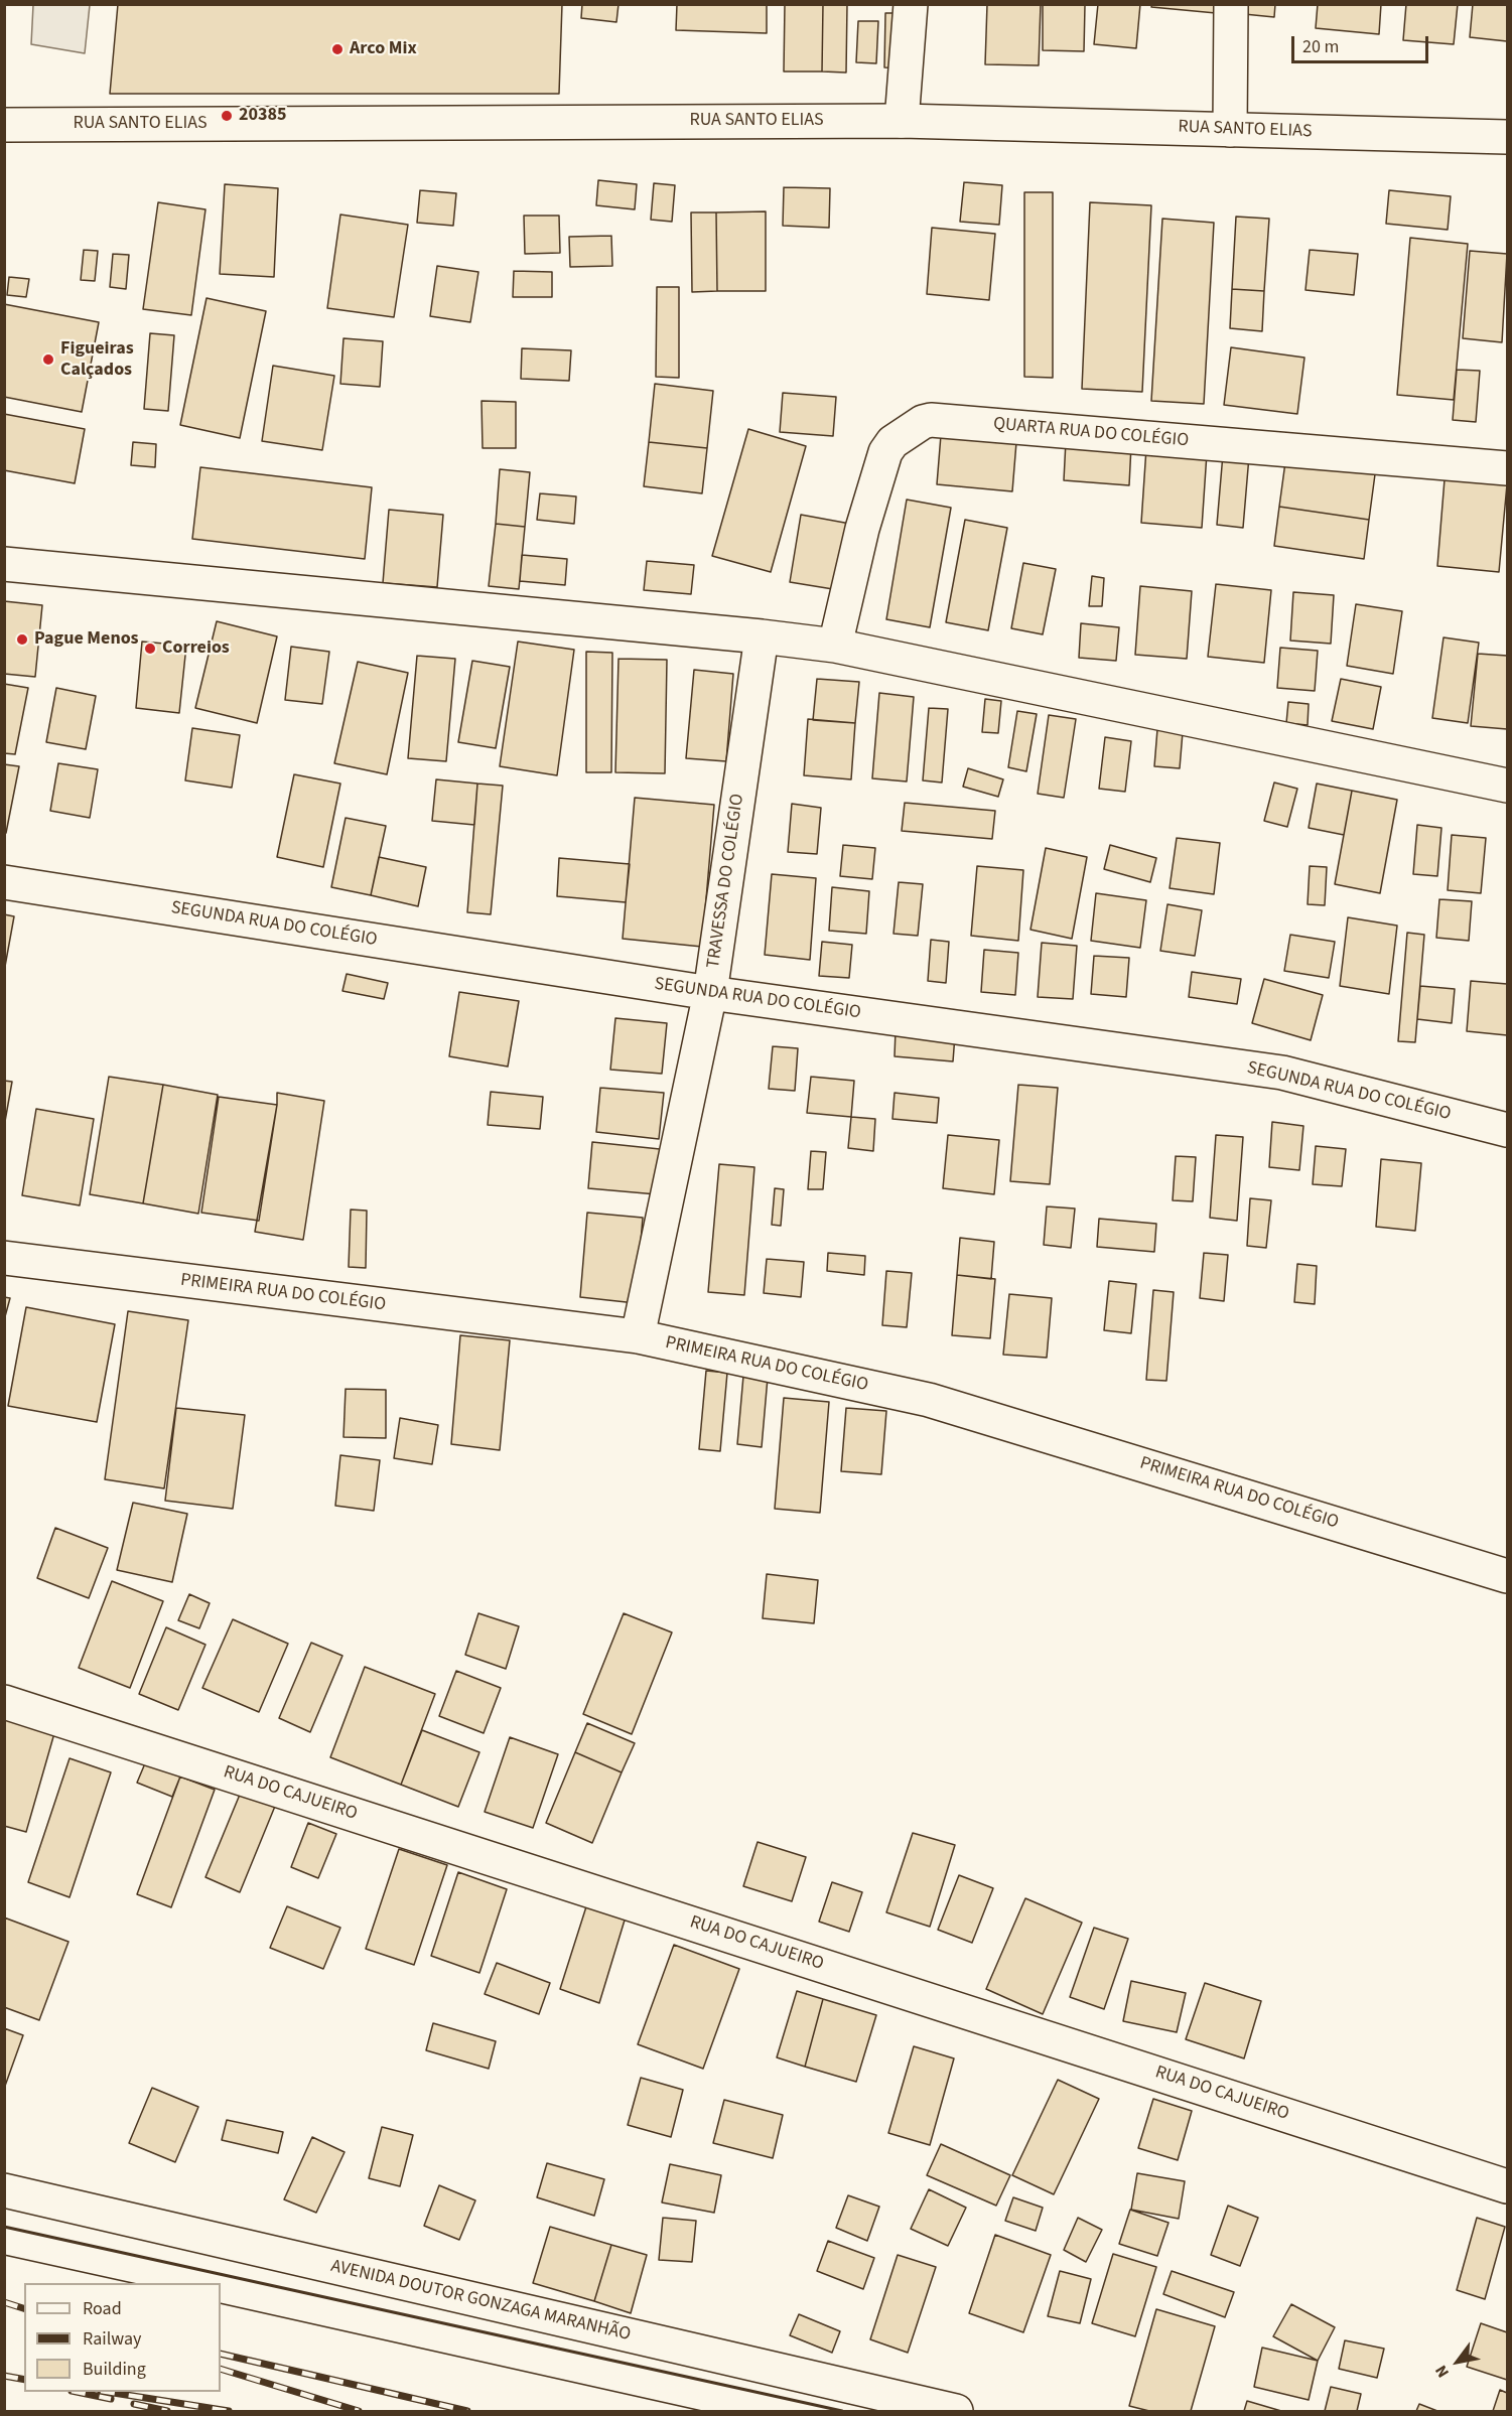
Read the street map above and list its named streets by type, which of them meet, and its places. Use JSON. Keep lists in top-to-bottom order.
{
  "streets": {
    "street": [
      "RUA SANTO ELIAS",
      "QUARTA RUA DO COLÉGIO",
      "TRAVESSA DO COLÉGIO",
      "SEGUNDA RUA DO COLÉGIO",
      "PRIMEIRA RUA DO COLÉGIO",
      "RUA DO CAJUEIRO",
      "AVENIDA DOUTOR GONZAGA MARANHÃO"
    ]
  },
  "crossings": [
    ["TRAVESSA DO COLÉGIO", "SEGUNDA RUA DO COLÉGIO"],
    ["TRAVESSA DO COLÉGIO", "PRIMEIRA RUA DO COLÉGIO"]
  ],
  "places": [
    "Arco Mix",
    "20385",
    "Figueiras Calçados",
    "Pague Menos",
    "Correios"
  ],
  "legend": ["Road", "Railway", "Building"],
  "scale_bar": "20 m",
  "north": "bottom left"
}
